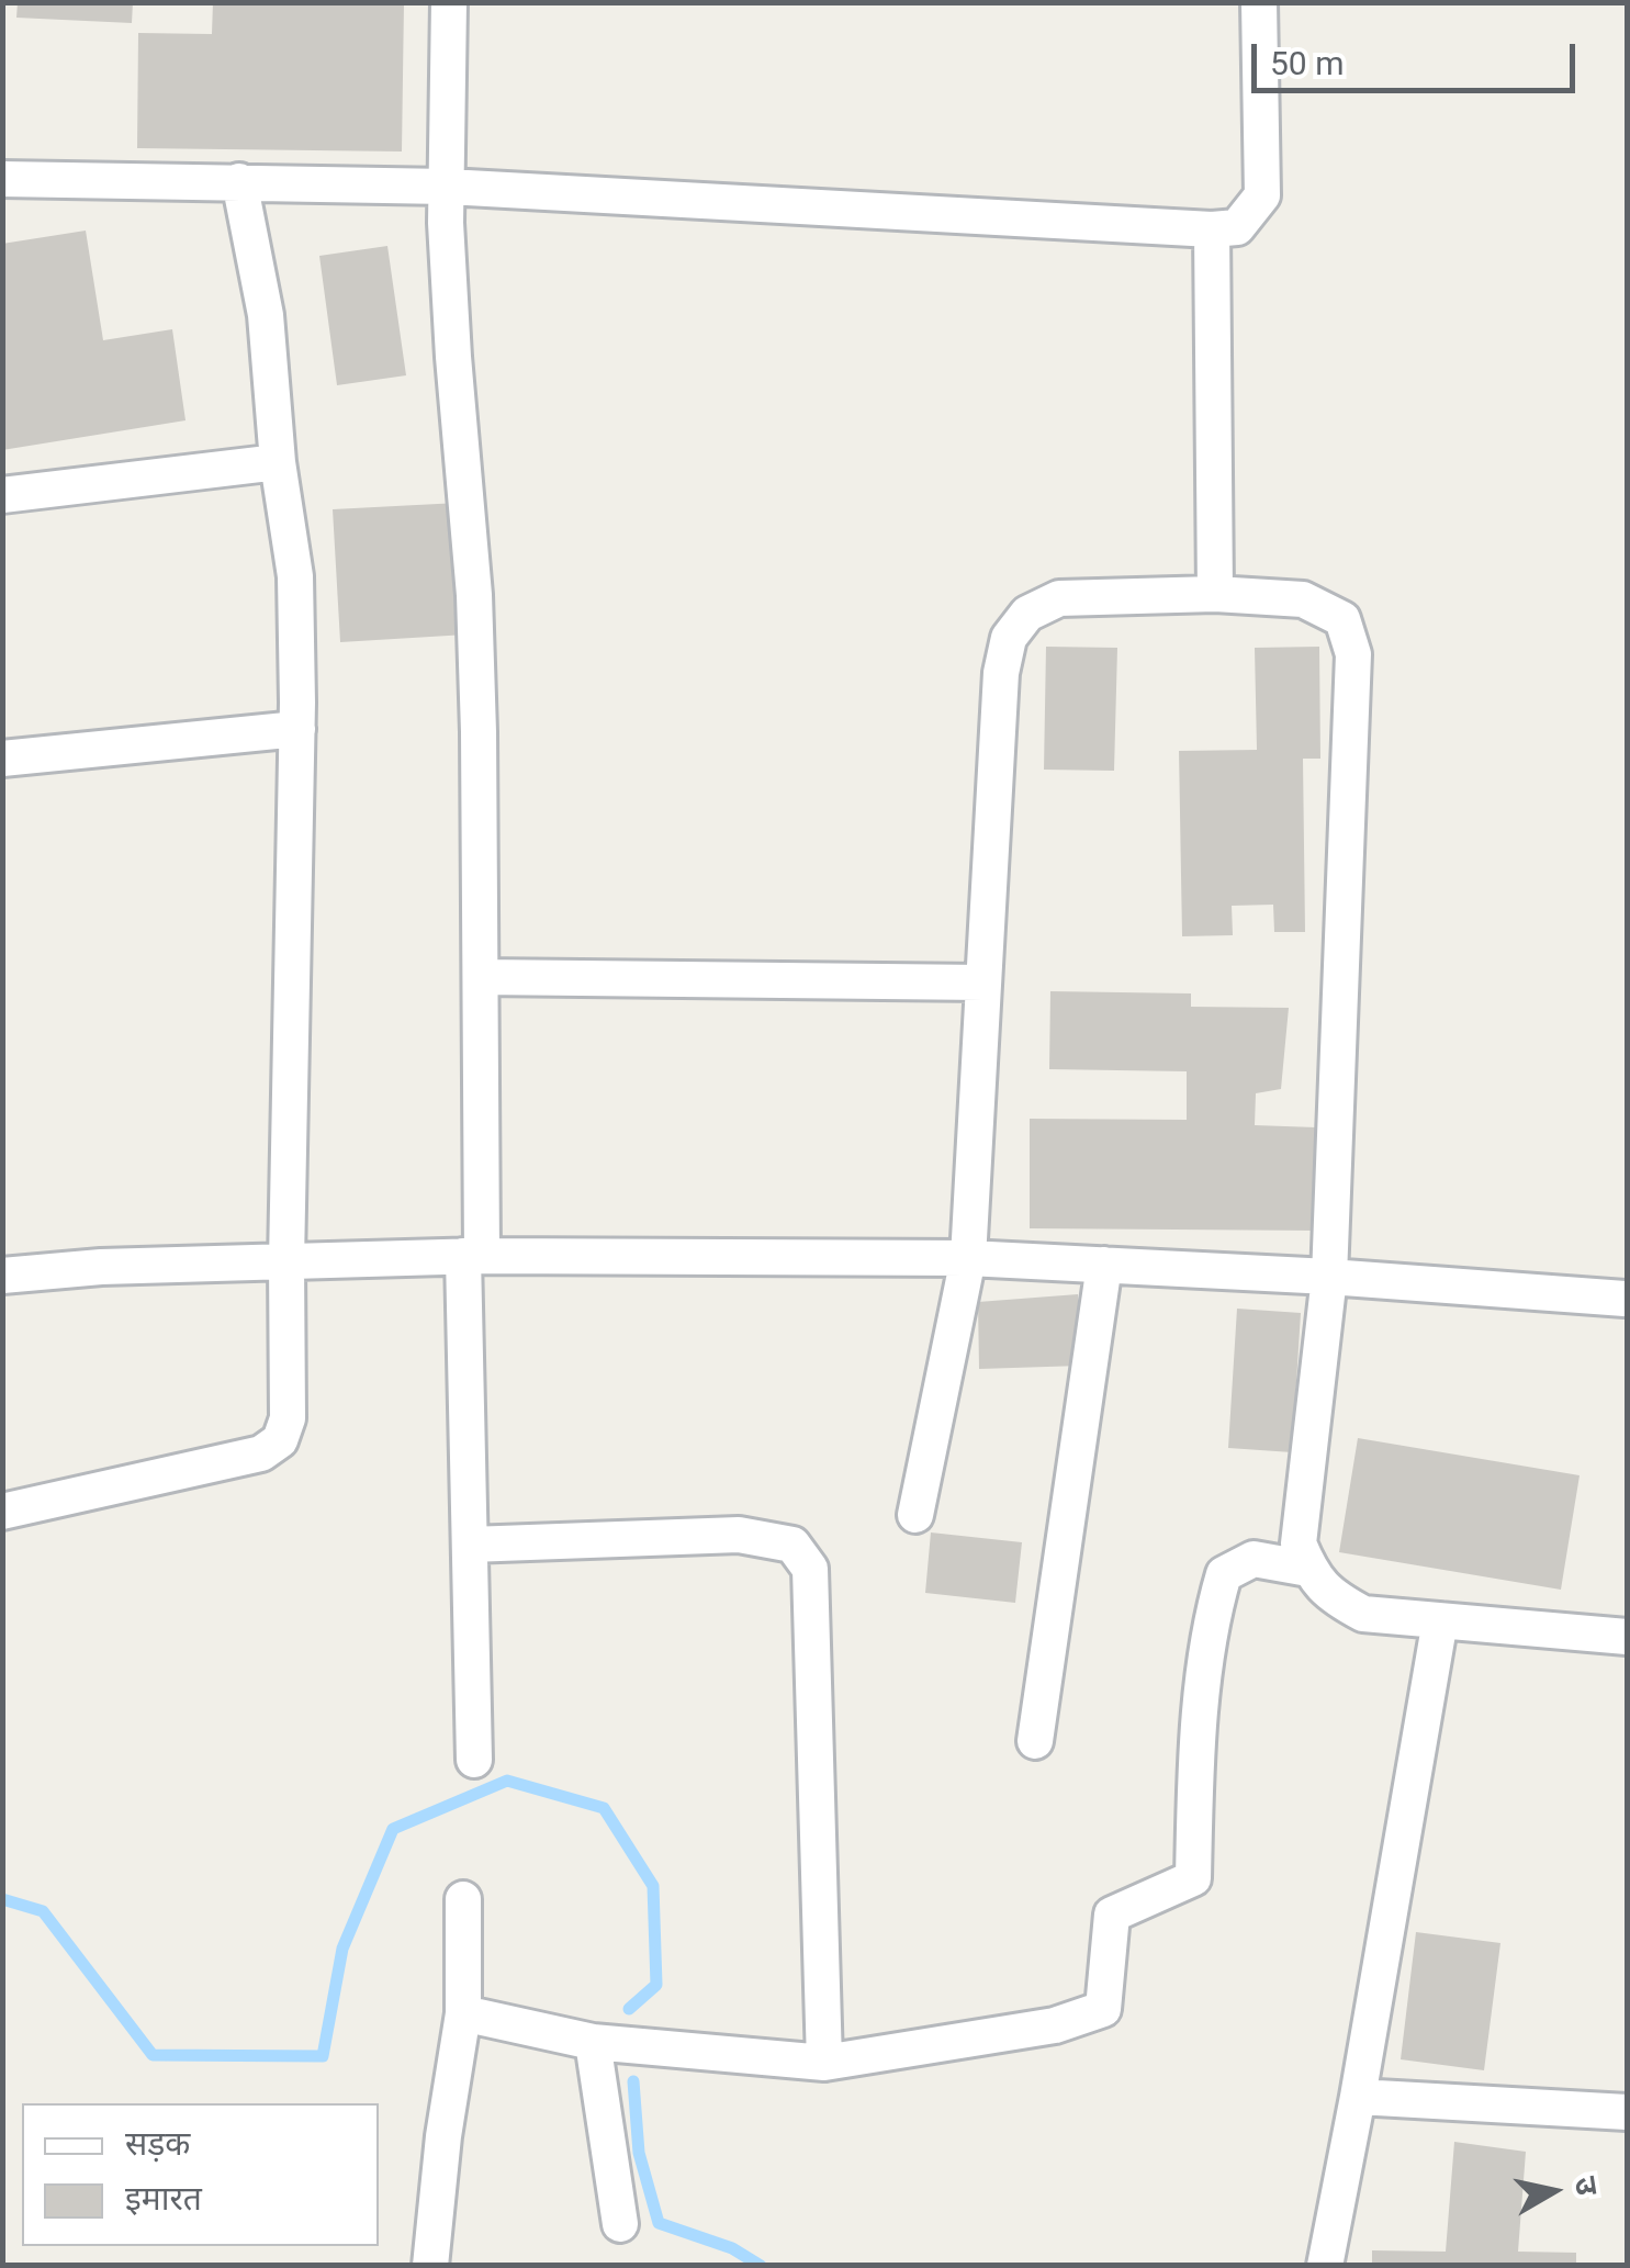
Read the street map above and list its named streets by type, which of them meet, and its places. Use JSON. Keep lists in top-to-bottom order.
{
  "legend": ["सड़क", "इमारत"],
  "scale_bar": "50 m",
  "north": "right"
}
